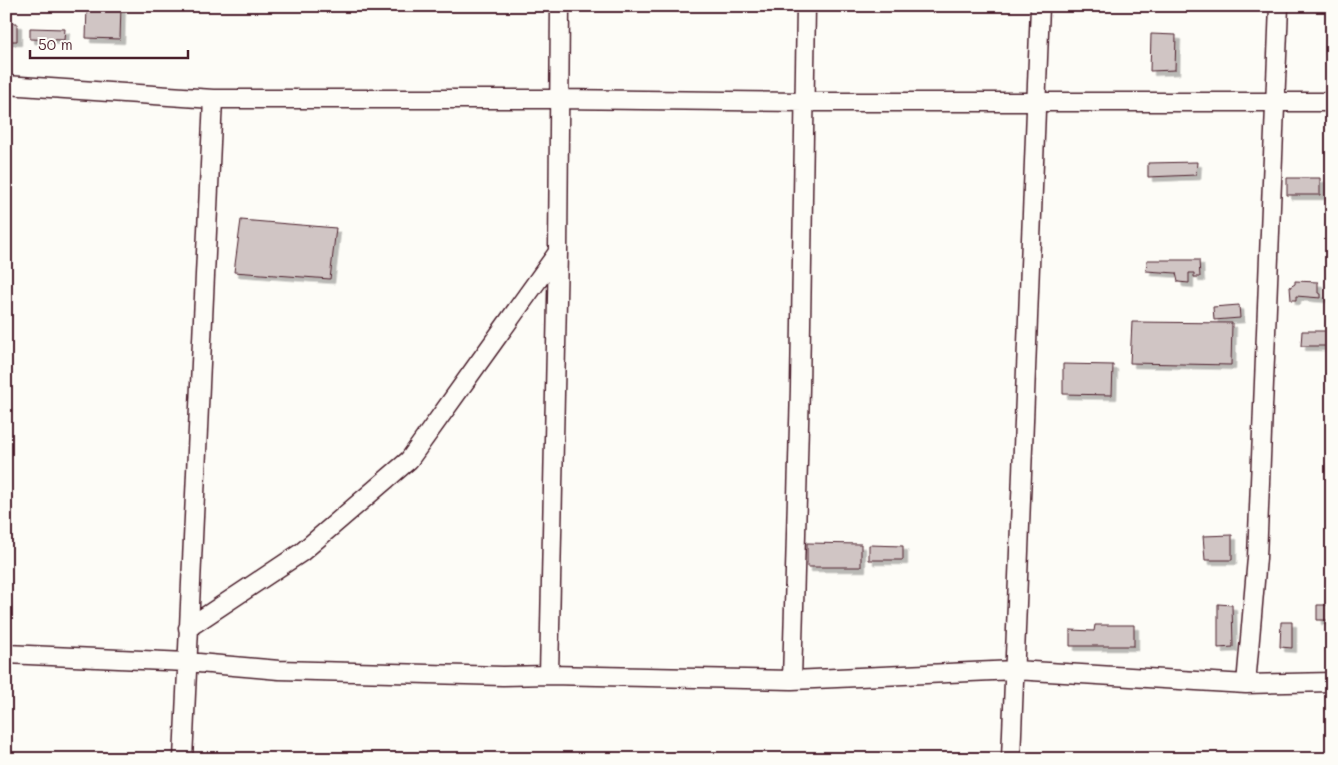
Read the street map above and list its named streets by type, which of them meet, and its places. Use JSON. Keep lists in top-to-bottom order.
{
  "scale_bar": "50 m"
}
